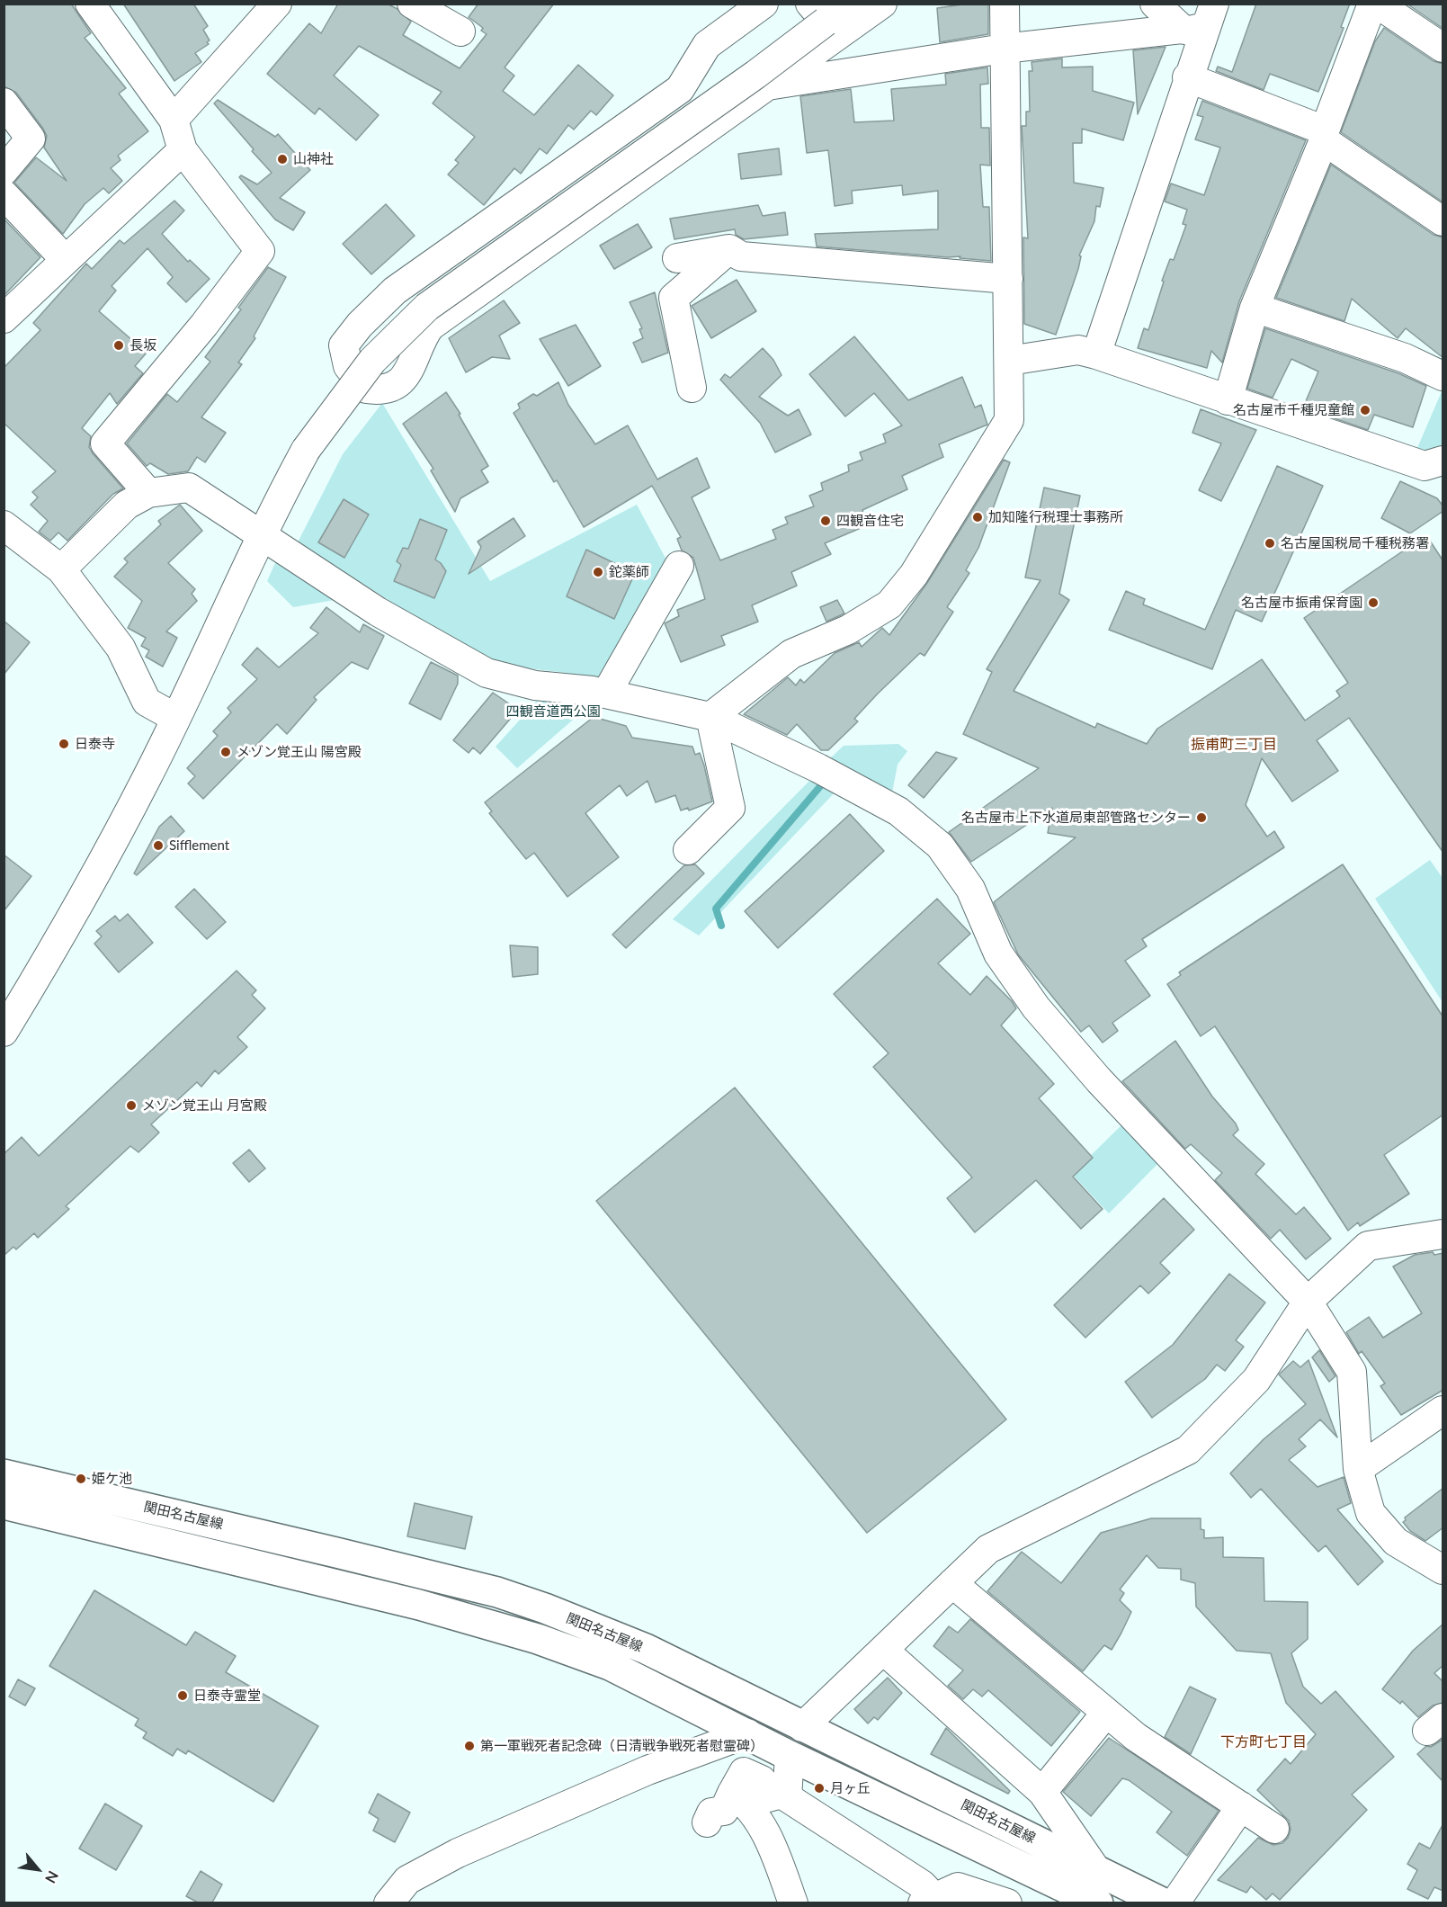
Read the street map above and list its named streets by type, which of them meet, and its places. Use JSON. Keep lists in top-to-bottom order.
{
  "streets": {
    "main road": ["関田名古屋線"]
  },
  "districts": ["振甫町三丁目", "下方町七丁目"],
  "parks": ["四観音道西公園"],
  "places": [
    "山神社",
    "長坂",
    "名古屋市千種児童館",
    "加知隆行税理士事務所",
    "四観音住宅",
    "名古屋国税局千種税務署",
    "鉈薬師",
    "名古屋市振甫保育園",
    "日泰寺",
    "メゾン覚王山 陽宮殿",
    "名古屋市上下水道局東部管路センター",
    "Sifflement",
    "メゾン覚王山 月宮殿",
    "姫ケ池",
    "日泰寺霊堂",
    "第一軍戦死者記念碑（日清戦争戦死者慰霊碑）",
    "月ヶ丘"
  ],
  "north": "bottom right"
}
